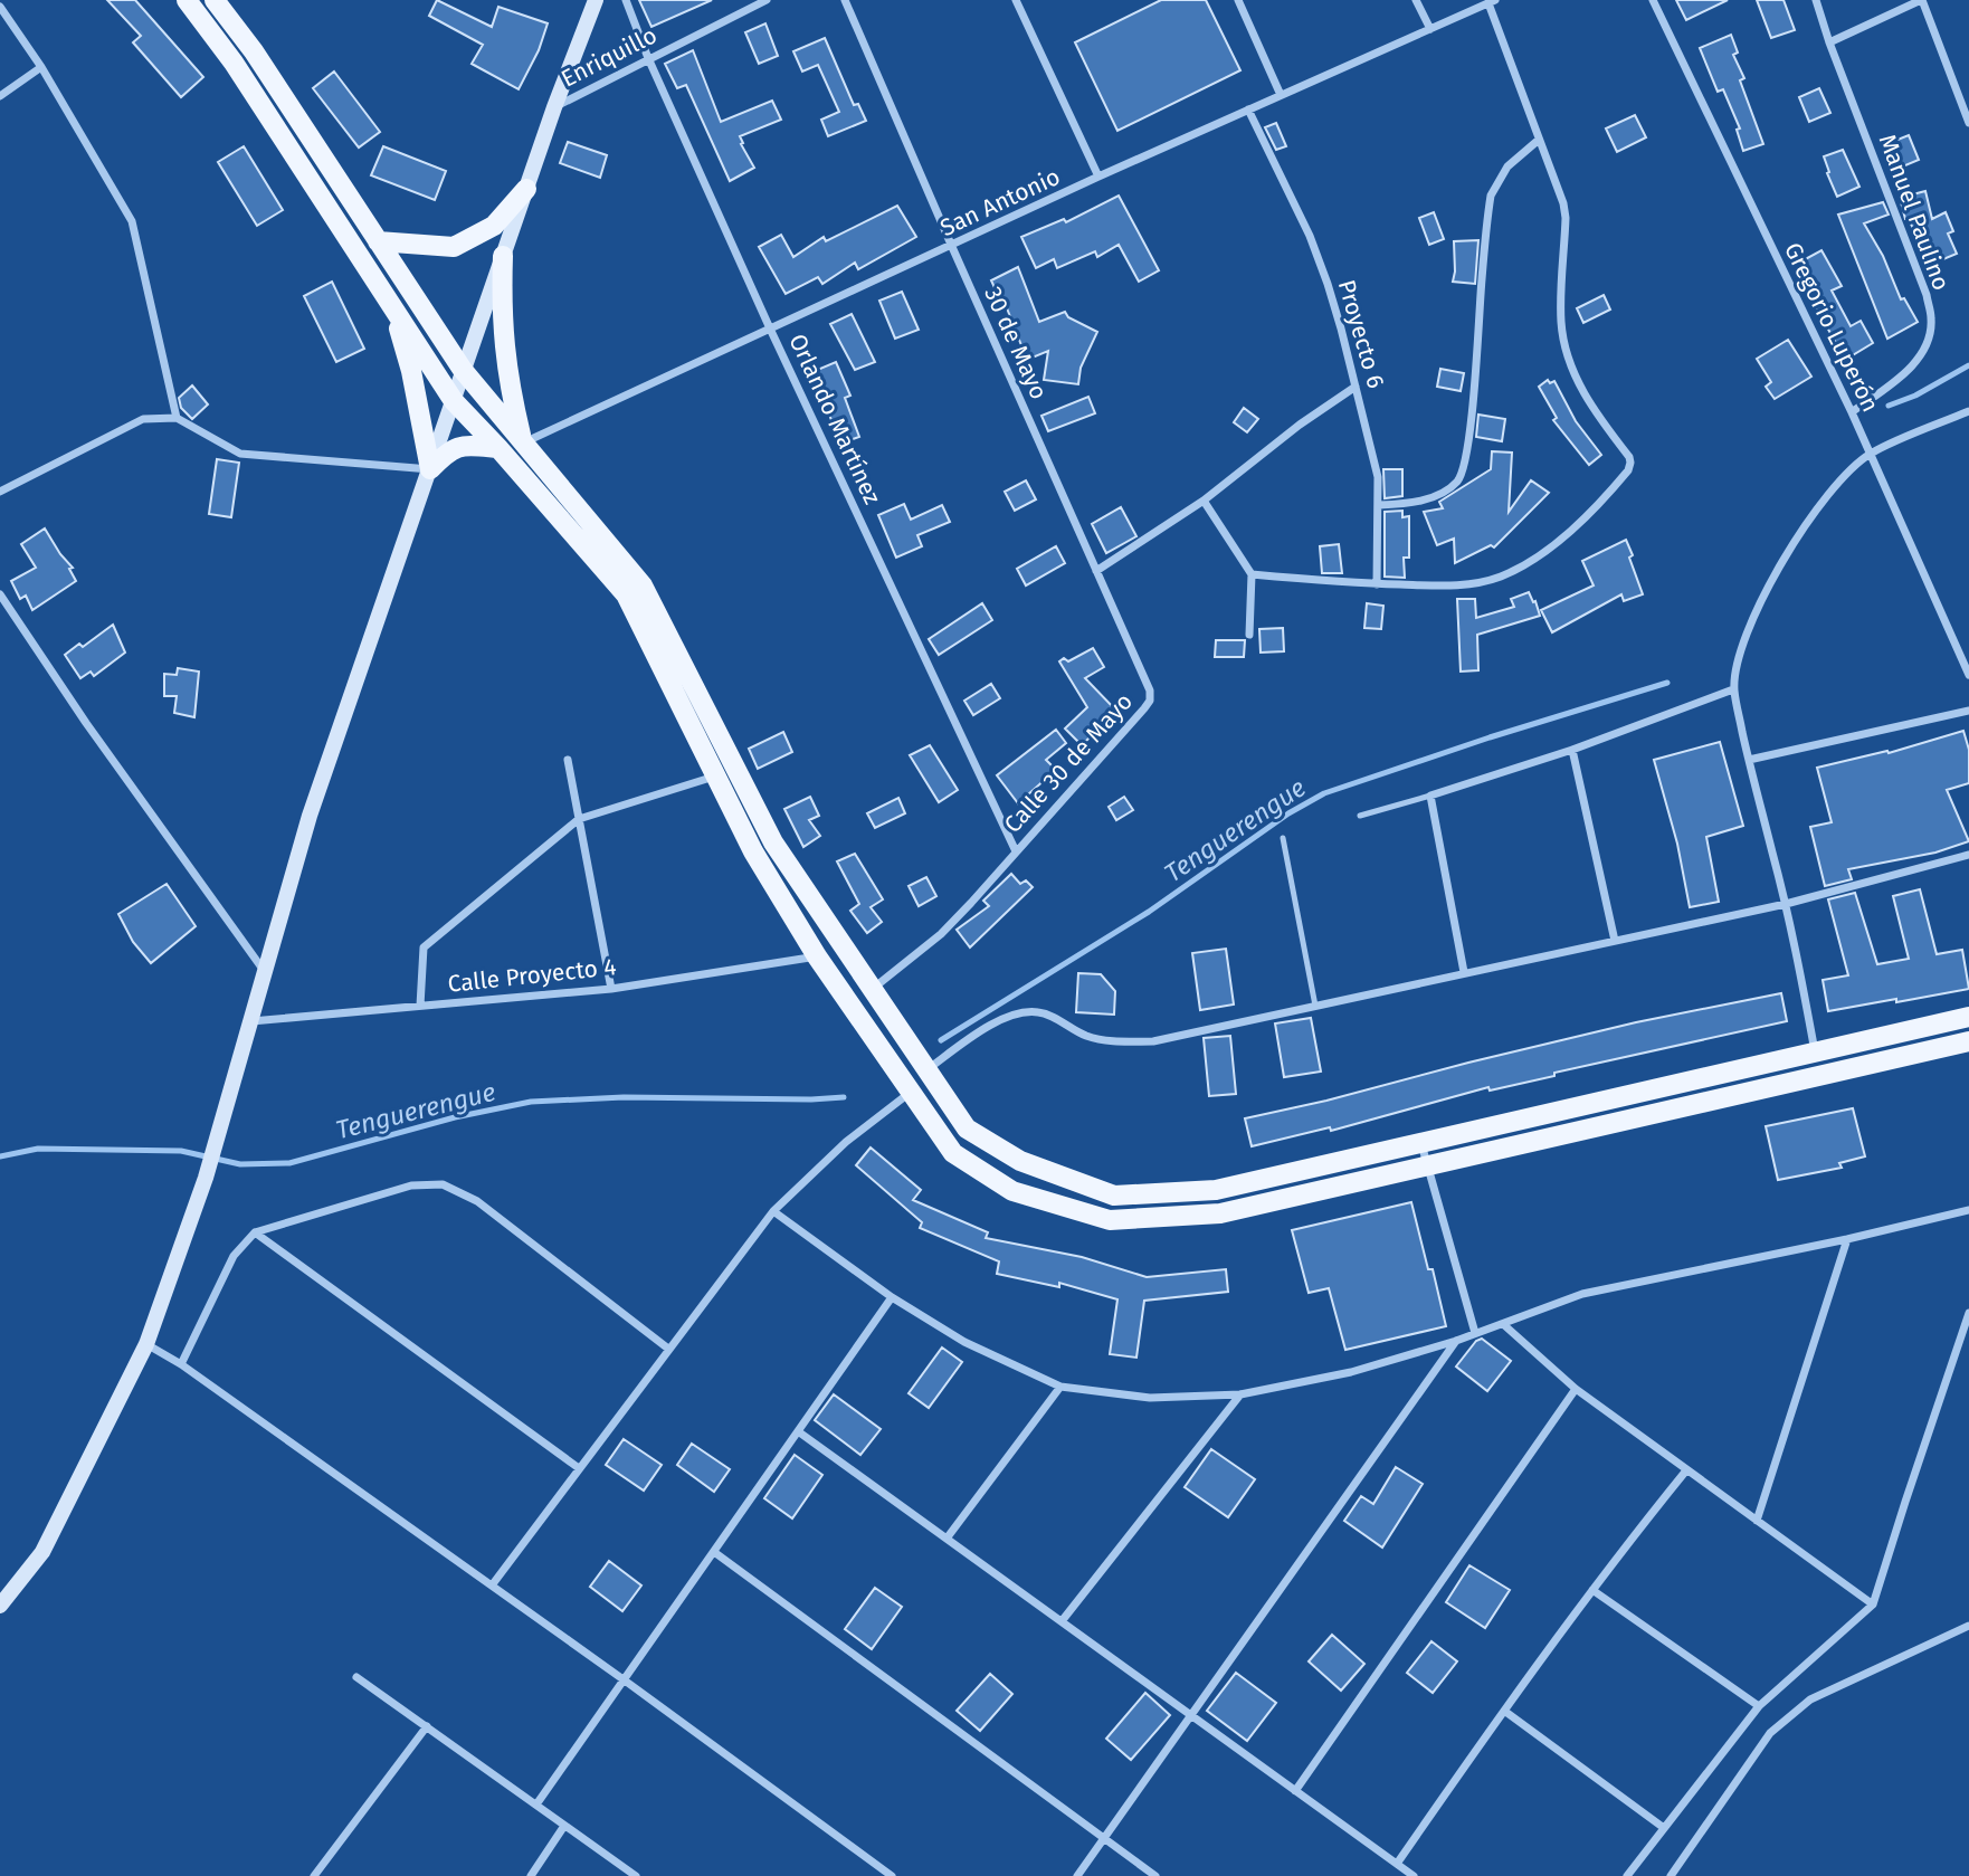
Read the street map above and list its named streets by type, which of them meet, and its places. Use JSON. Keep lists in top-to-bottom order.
{
  "streets": {
    "street": [
      "Enriquillo",
      "San Antonio",
      "Manuel Paulino",
      "Gregorio Luperón",
      "Proyecto 6",
      "30 de Mayo",
      "Orlando Martínez",
      "Calle 30 de Mayo",
      "Calle Proyecto 4"
    ]
  },
  "crossings": [
    ["Enriquillo", "Orlando Martínez"],
    ["San Antonio", "Proyecto 6"],
    ["San Antonio", "30 de Mayo"],
    ["San Antonio", "Orlando Martínez"],
    ["Manuel Paulino", "Gregorio Luperón"],
    ["30 de Mayo", "Calle 30 de Mayo"],
    ["Orlando Martínez", "Calle 30 de Mayo"]
  ],
  "water": ["Tenguerengue"]
}
